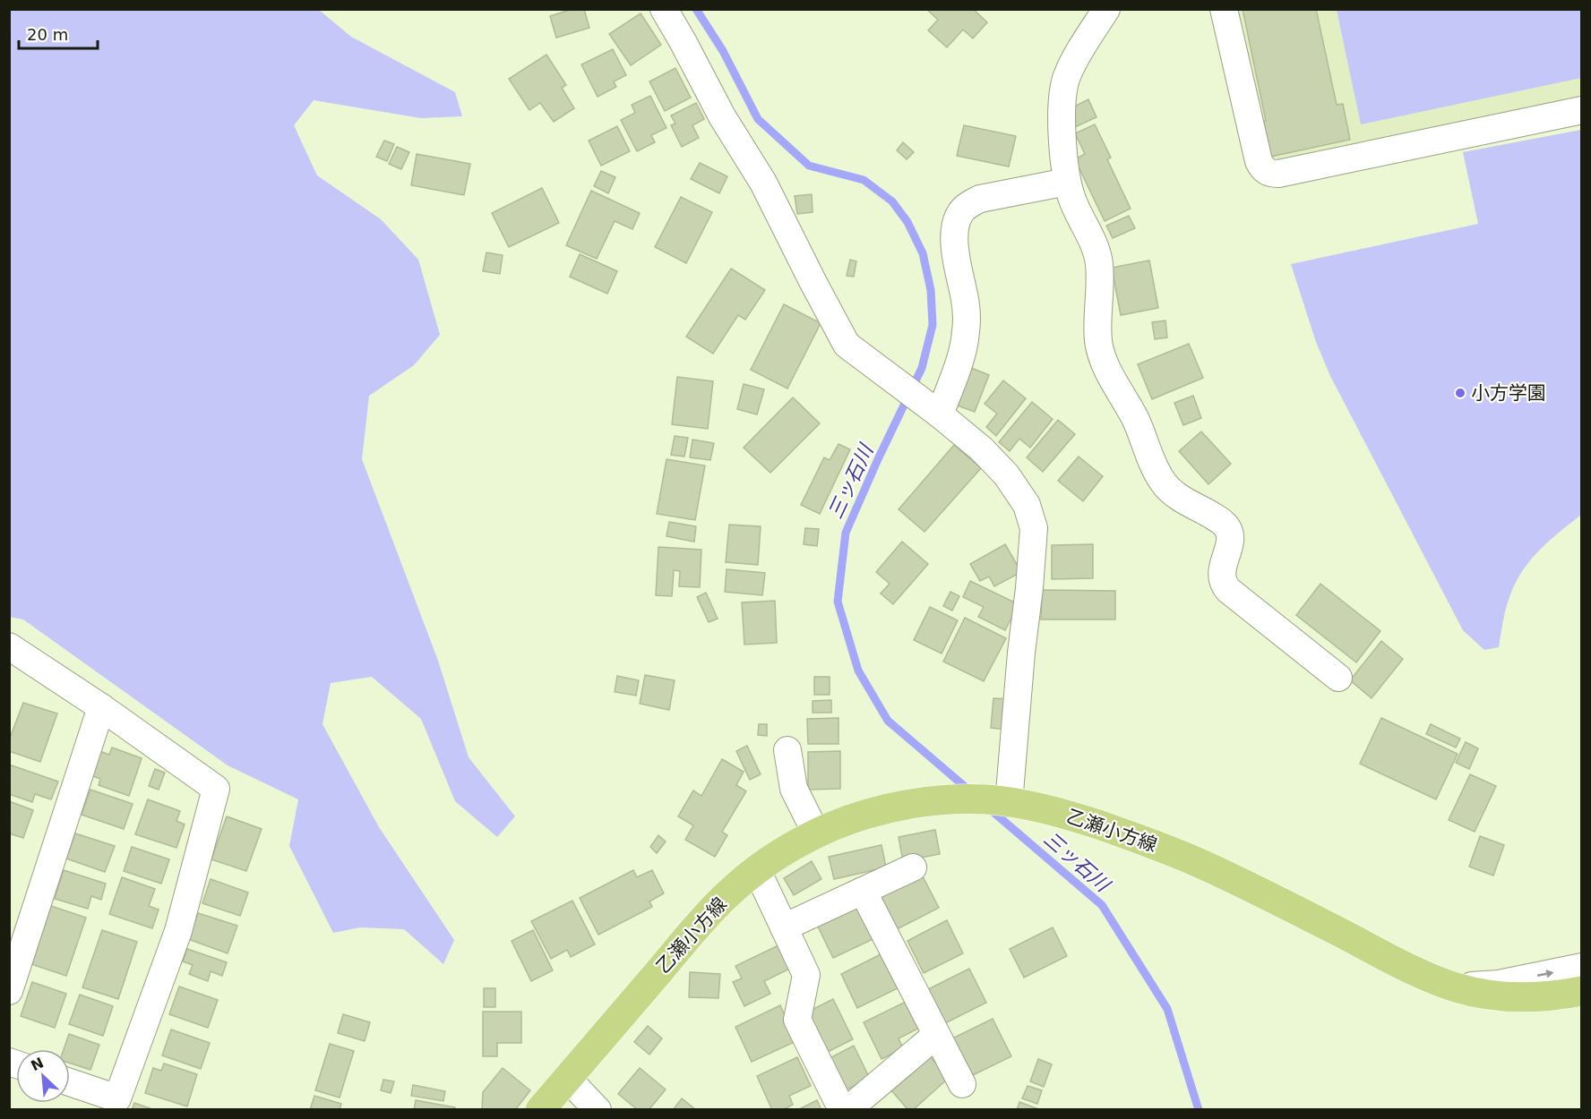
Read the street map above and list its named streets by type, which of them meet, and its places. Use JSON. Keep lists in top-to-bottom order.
{
  "streets": {
    "main road": ["乙瀬小方線"]
  },
  "water": ["三ッ石川"],
  "places": ["小方学園"],
  "scale_bar": "20 m",
  "north": "top left"
}
